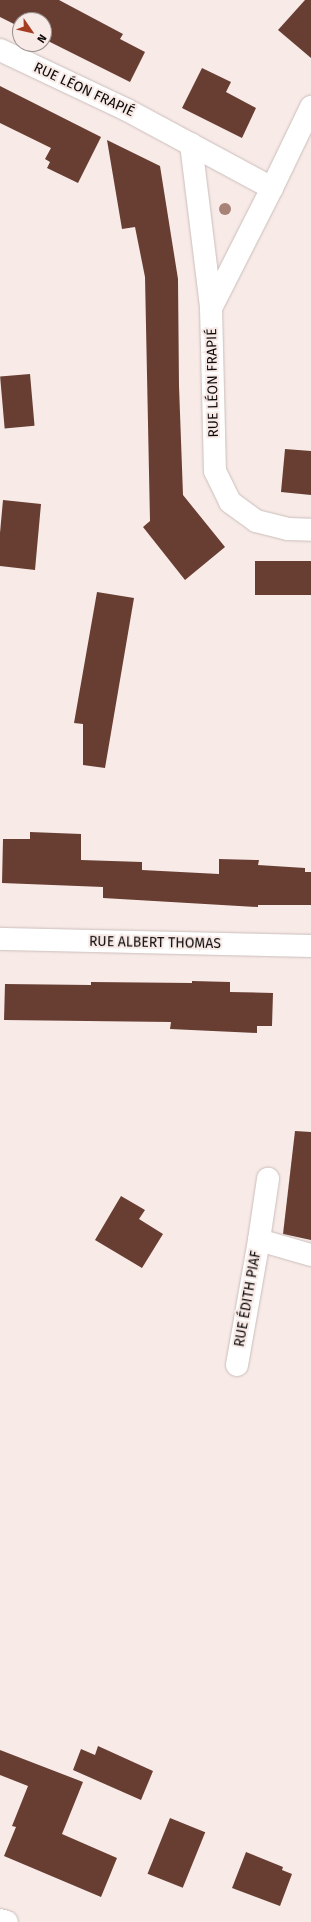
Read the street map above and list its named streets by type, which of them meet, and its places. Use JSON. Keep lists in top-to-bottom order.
{
  "streets": {
    "street": ["RUE LÉON FRAPIÉ", "RUE ALBERT THOMAS", "RUE ÉDITH PIAF"]
  },
  "north": "bottom right"
}
